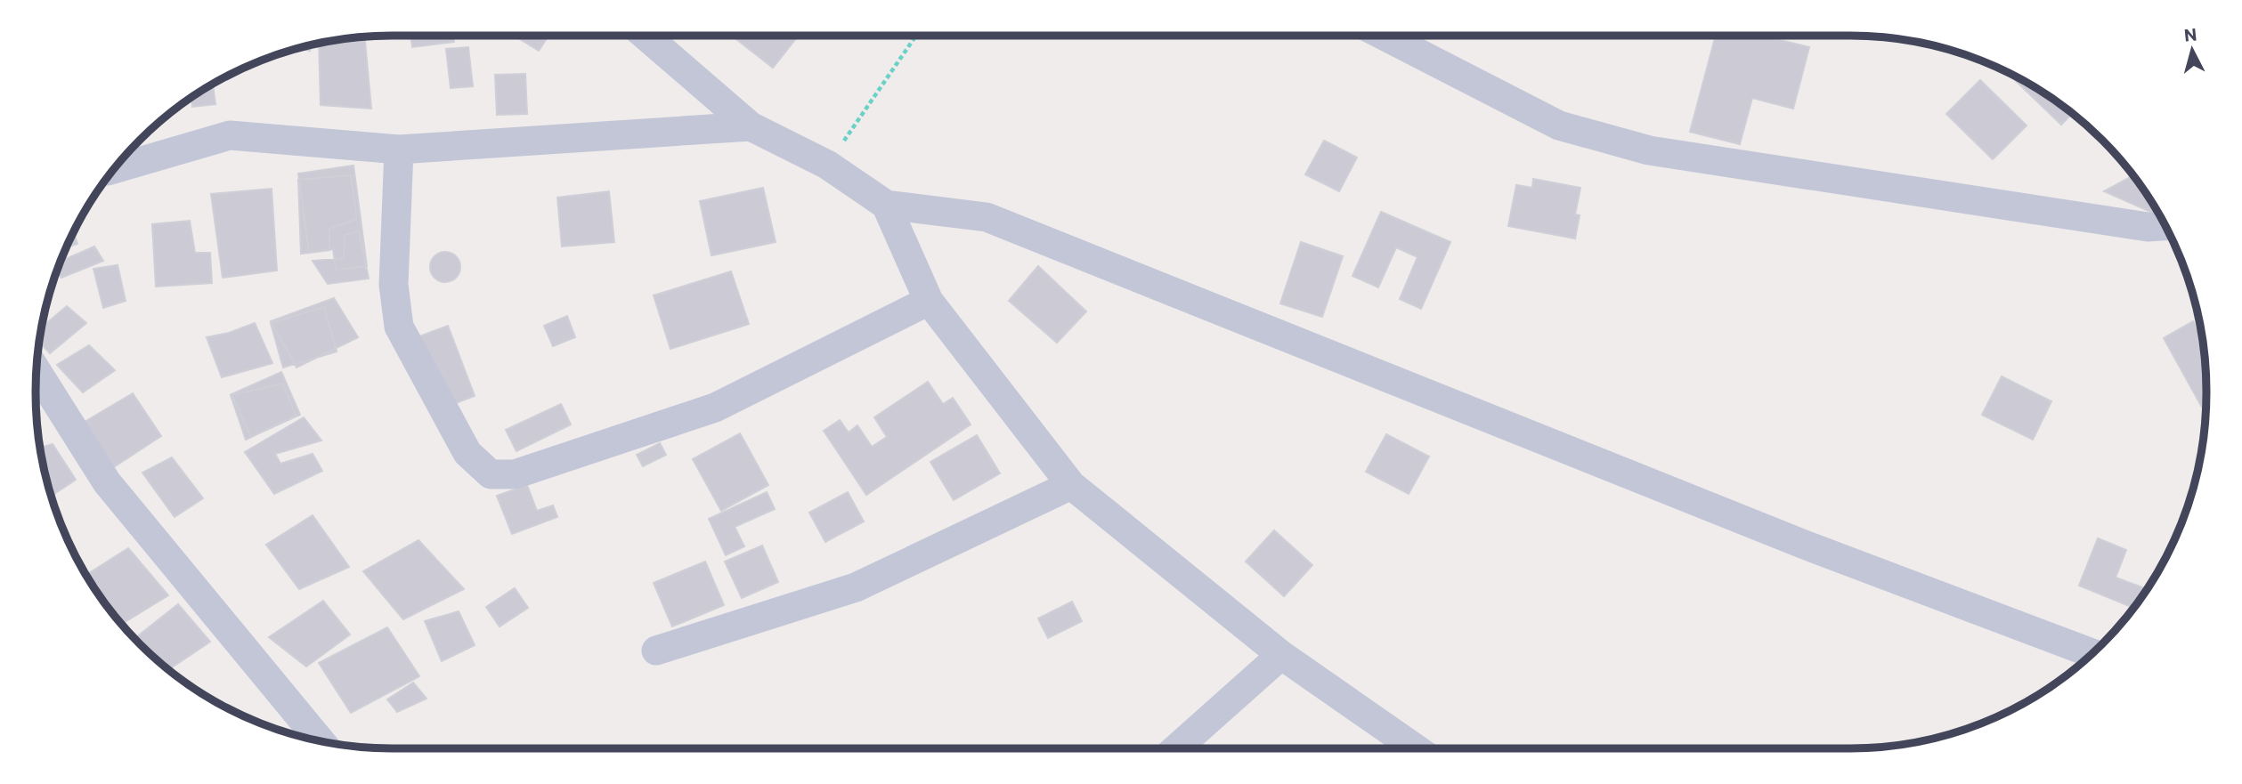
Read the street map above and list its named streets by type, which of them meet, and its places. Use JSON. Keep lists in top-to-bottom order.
{
  "north": "top"
}
